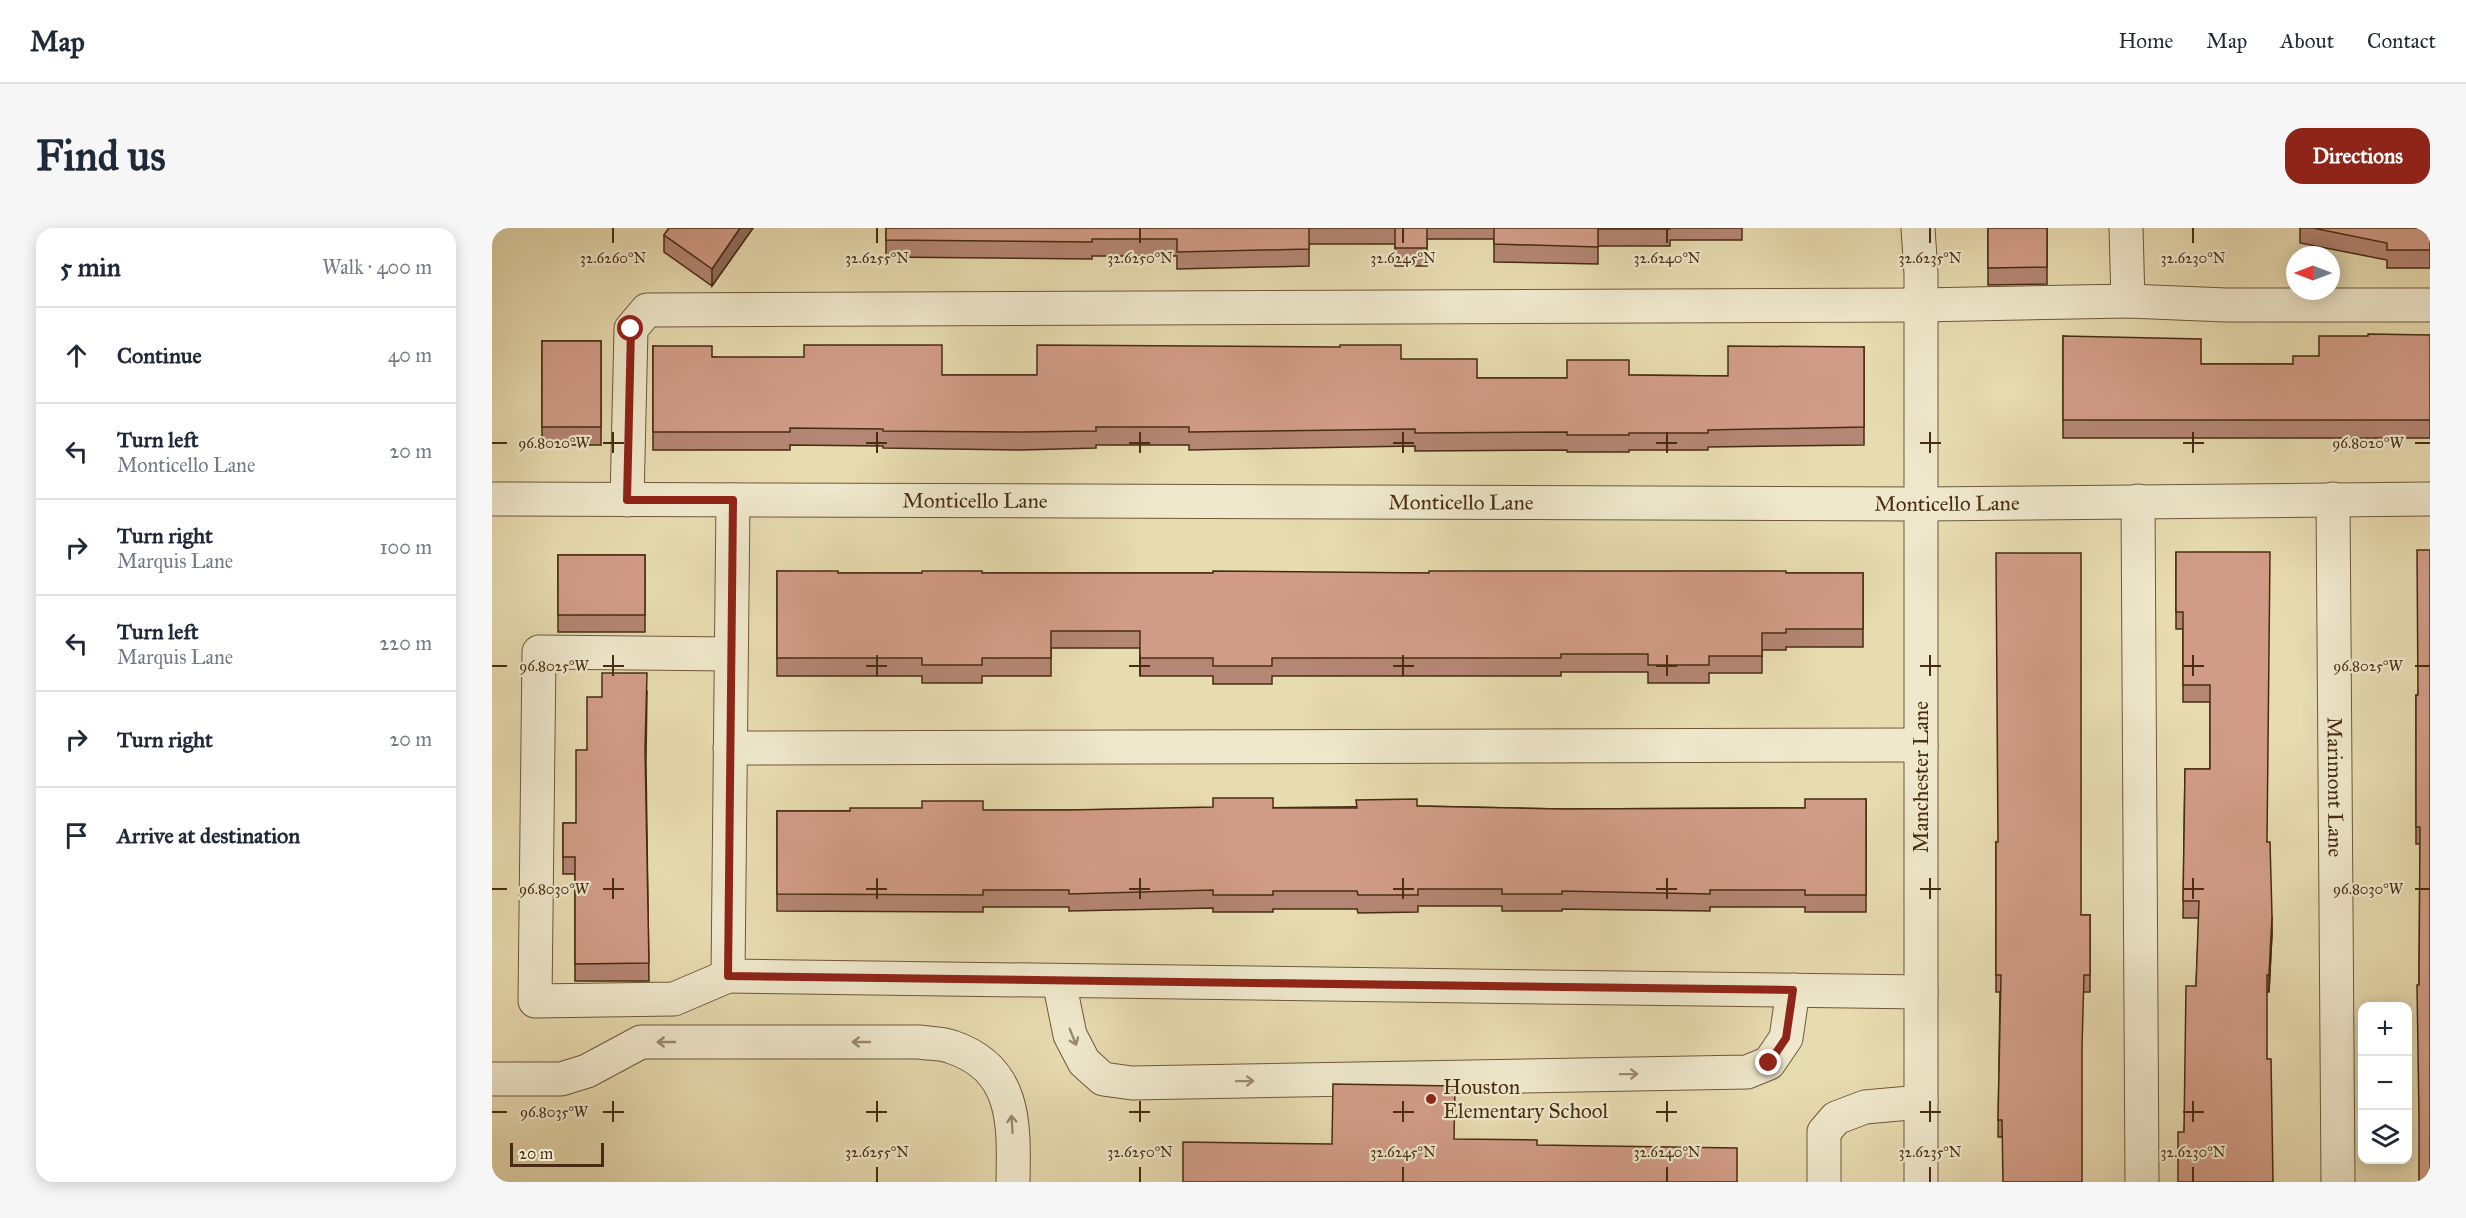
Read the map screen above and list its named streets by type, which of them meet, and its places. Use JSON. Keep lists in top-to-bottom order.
{
  "streets": {
    "street": ["Monticello Lane", "Manchester Lane", "Marimont Lane"]
  },
  "crossings": [
    ["Monticello Lane", "Manchester Lane"],
    ["Monticello Lane", "Marimont Lane"]
  ],
  "places": ["Houston Elementary School"],
  "scale_bar": "20 m",
  "north": "left",
  "page": {
    "header": "Map",
    "nav": [
      "Home",
      "Map",
      "About",
      "Contact"
    ],
    "buttons": "Directions",
    "title": "Find us",
    "heading": ["5 min", "Walk · 400 m"],
    "list": [
      ["Continue", "40 m"],
      ["Turn left", "Monticello Lane", "20 m"],
      ["Turn right", "Marquis Lane", "100 m"],
      ["Turn left", "Marquis Lane", "220 m"],
      ["Turn right", "20 m"],
      "Arrive at destination"
    ],
    "map_buttons": ["+", "−"],
    "scale": "20 m"
  },
  "coordinates": [
    "32.6260°N",
    "32.6255°N",
    "32.6250°N",
    "32.6245°N",
    "32.6240°N",
    "32.6235°N",
    "32.6230°N",
    "96.8020°W",
    "96.8025°W",
    "96.8030°W",
    "96.8035°W"
  ]
}
